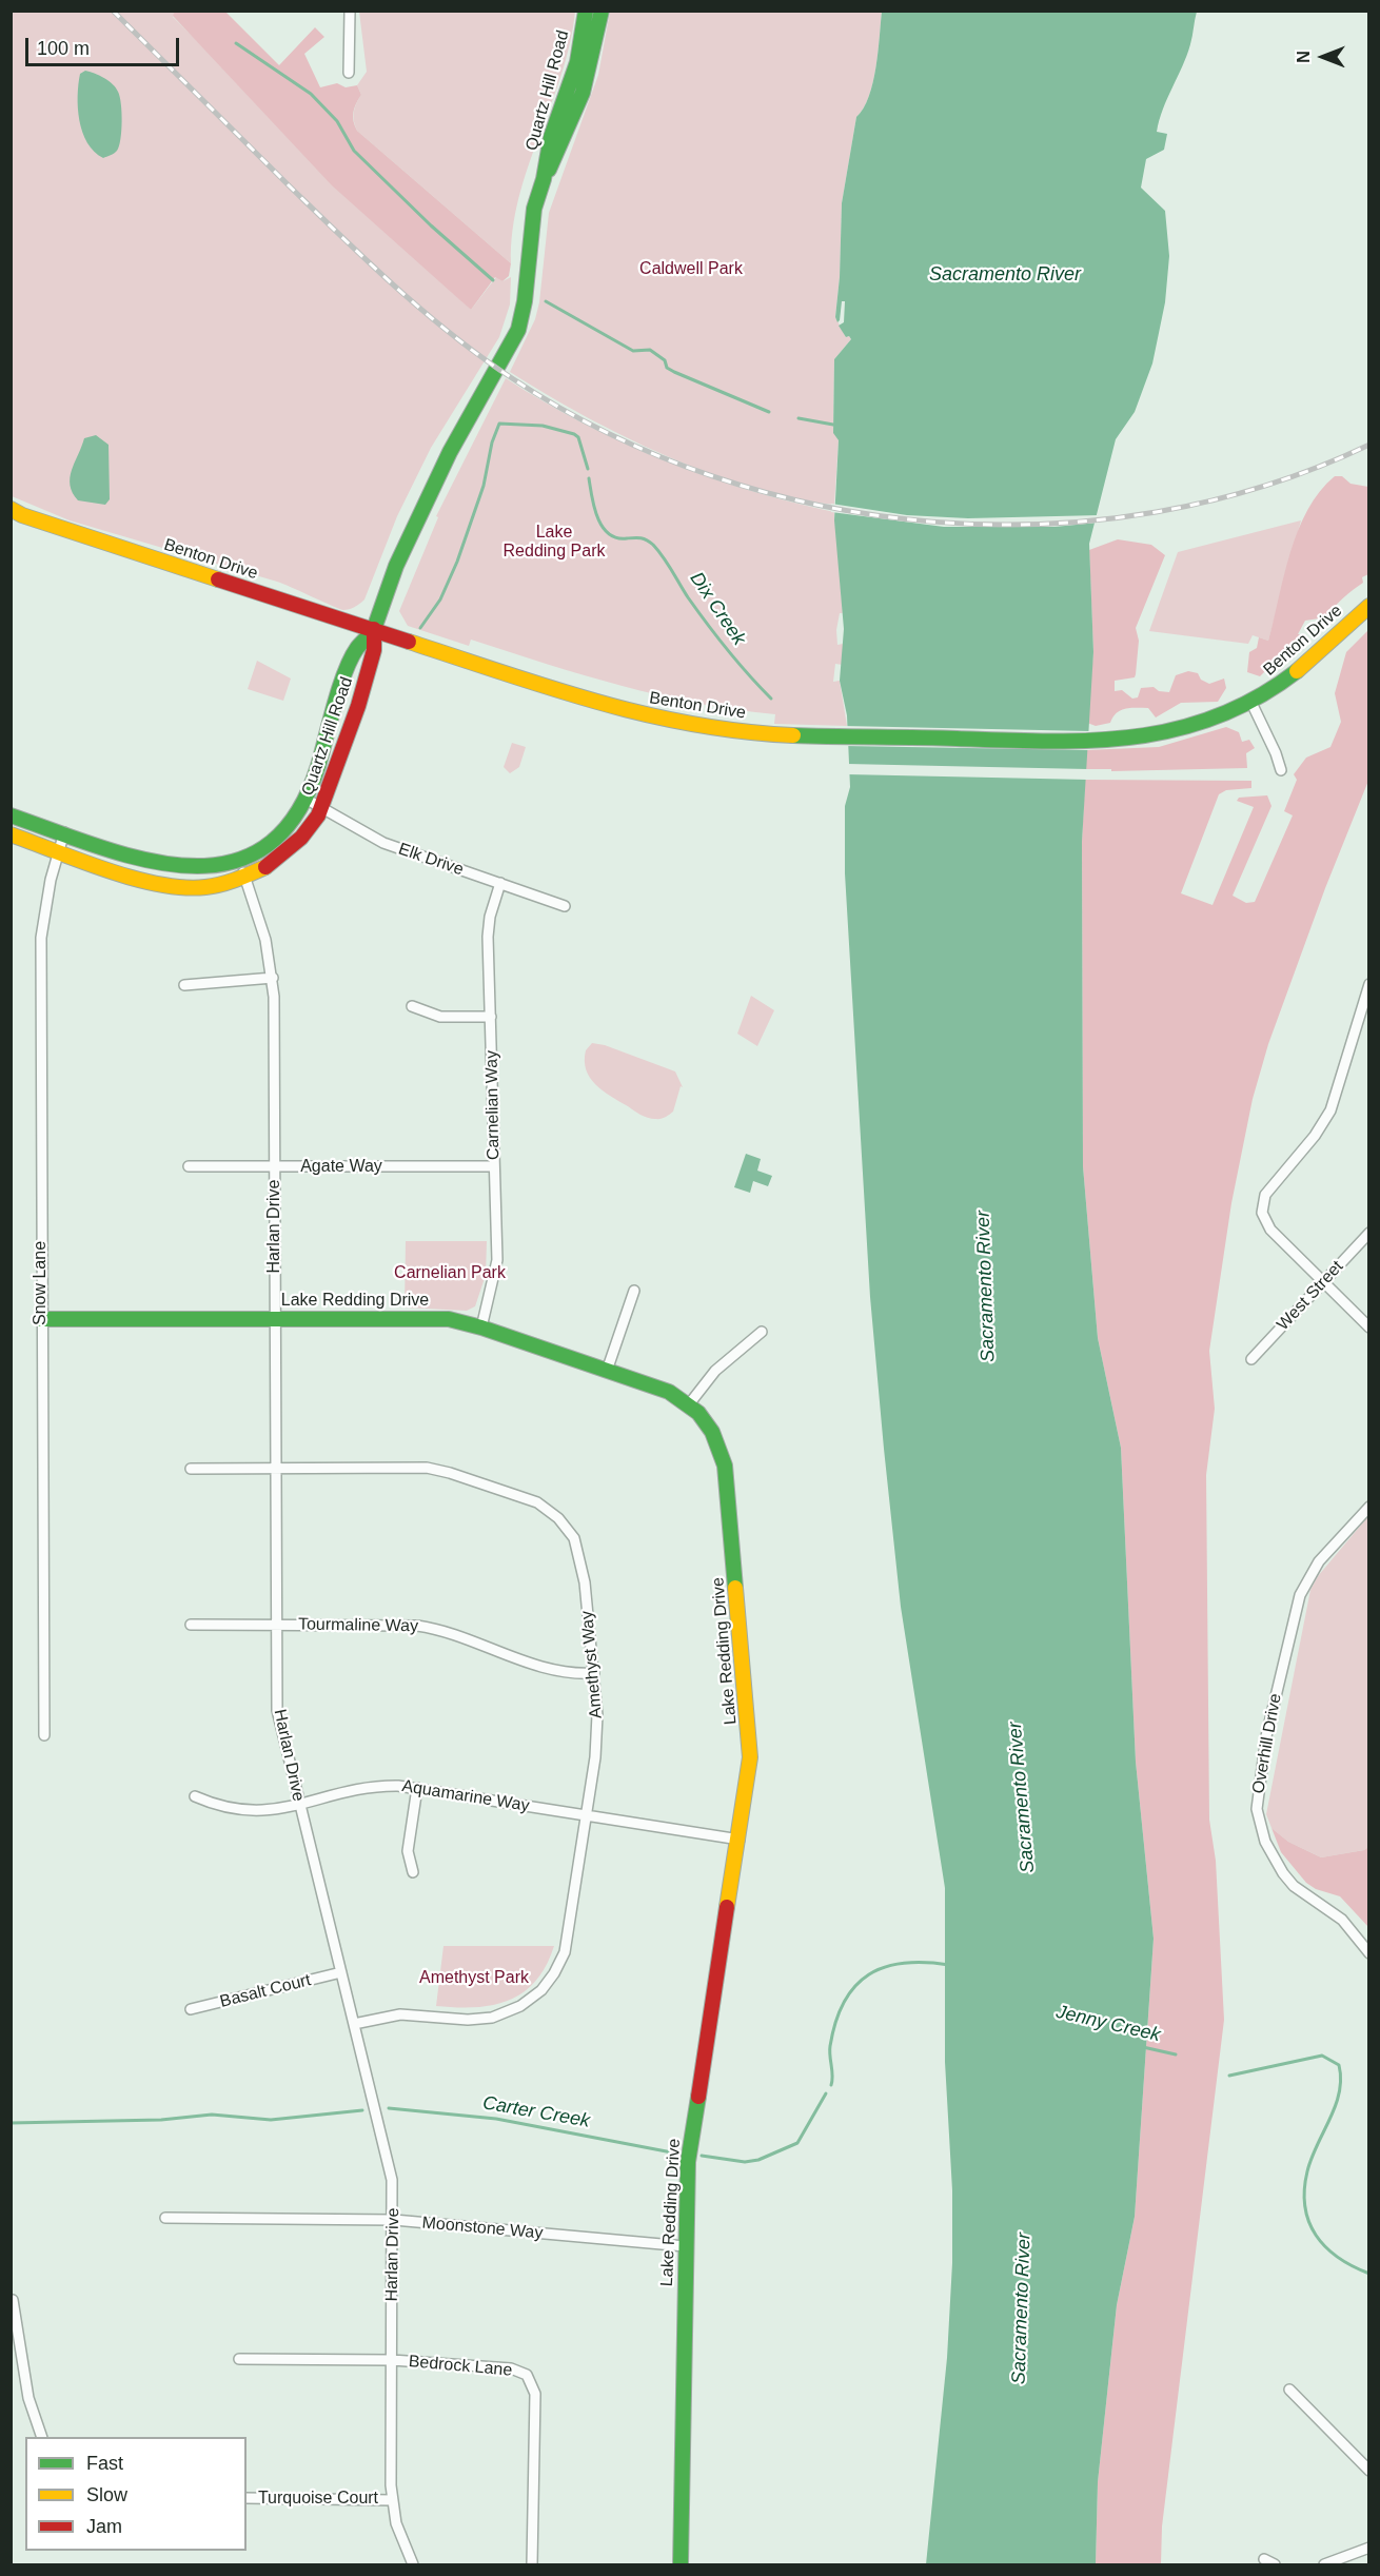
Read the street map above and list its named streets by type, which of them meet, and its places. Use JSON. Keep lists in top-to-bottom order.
{
  "streets": {
    "street": [
      "Quartz Hill Road",
      "Benton Drive",
      "Elk Drive",
      "Carnelian Way",
      "Agate Way",
      "Harlan Drive",
      "Snow Lane",
      "West Street",
      "Lake Redding Drive",
      "Tourmaline Way",
      "Amethyst Way",
      "Overhill Drive",
      "Aquamarine Way",
      "Basalt Court",
      "Moonstone Way",
      "Bedrock Lane",
      "Turquoise Court"
    ]
  },
  "crossings": [
    ["Quartz Hill Road", "Benton Drive"],
    ["Quartz Hill Road", "Elk Drive"],
    ["Quartz Hill Road", "Harlan Drive"],
    ["Quartz Hill Road", "Snow Lane"],
    ["Elk Drive", "Carnelian Way"],
    ["Carnelian Way", "Agate Way"],
    ["Carnelian Way", "Lake Redding Drive"],
    ["Agate Way", "Harlan Drive"],
    ["Harlan Drive", "Lake Redding Drive"],
    ["Harlan Drive", "Tourmaline Way"],
    ["Harlan Drive", "Amethyst Way"],
    ["Harlan Drive", "Aquamarine Way"],
    ["Harlan Drive", "Basalt Court"],
    ["Harlan Drive", "Moonstone Way"],
    ["Harlan Drive", "Bedrock Lane"],
    ["Harlan Drive", "Turquoise Court"],
    ["Snow Lane", "Lake Redding Drive"],
    ["Lake Redding Drive", "Aquamarine Way"],
    ["Lake Redding Drive", "Moonstone Way"],
    ["Tourmaline Way", "Amethyst Way"],
    ["Amethyst Way", "Aquamarine Way"]
  ],
  "water": [
    "Sacramento River",
    "Dix Creek",
    "Jenny Creek",
    "Carter Creek"
  ],
  "parks": [
    "Caldwell Park",
    "Lake Redding Park",
    "Carnelian Park",
    "Amethyst Park"
  ],
  "legend": ["Fast", "Slow", "Jam"],
  "scale_bar": "100 m",
  "north": "left"
}
